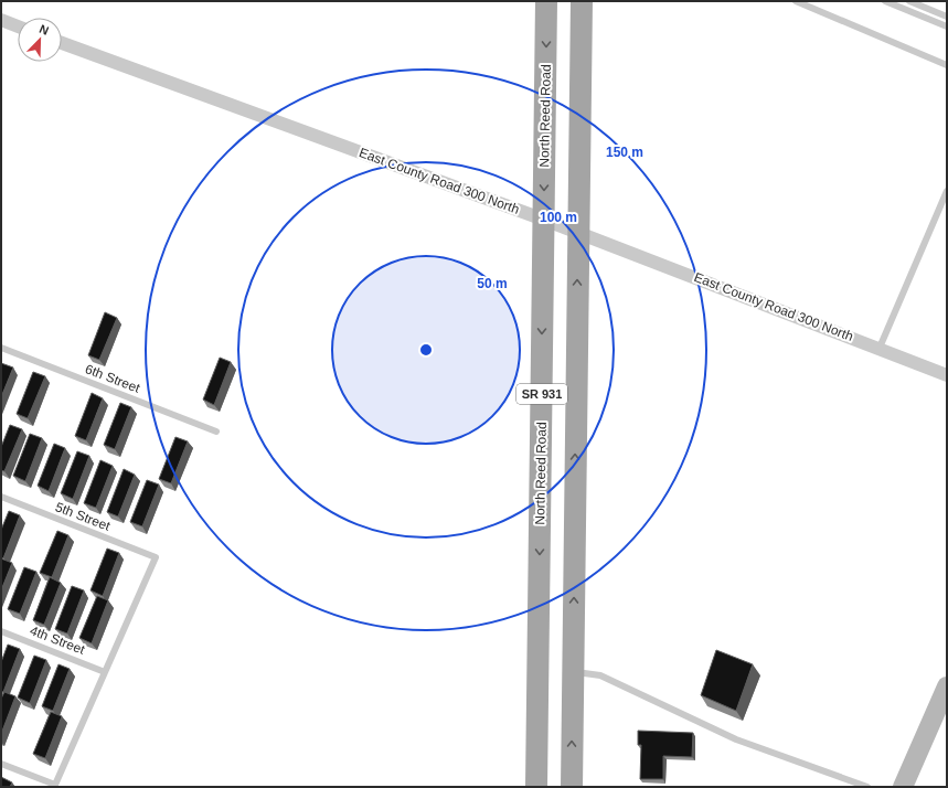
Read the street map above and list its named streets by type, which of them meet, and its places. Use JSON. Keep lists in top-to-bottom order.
{
  "streets": {
    "main road": ["North Reed Road", "SR 931"],
    "street": ["East County Road 300 North"],
    "lane": ["6th Street", "5th Street", "4th Street"]
  },
  "crossings": [
    ["North Reed Road", "East County Road 300 North"],
    ["East County Road 300 North", "SR 931"],
    ["5th Street", "4th Street"]
  ],
  "north": "top right",
  "rings": ["150 m", "100 m", "50 m"]
}
